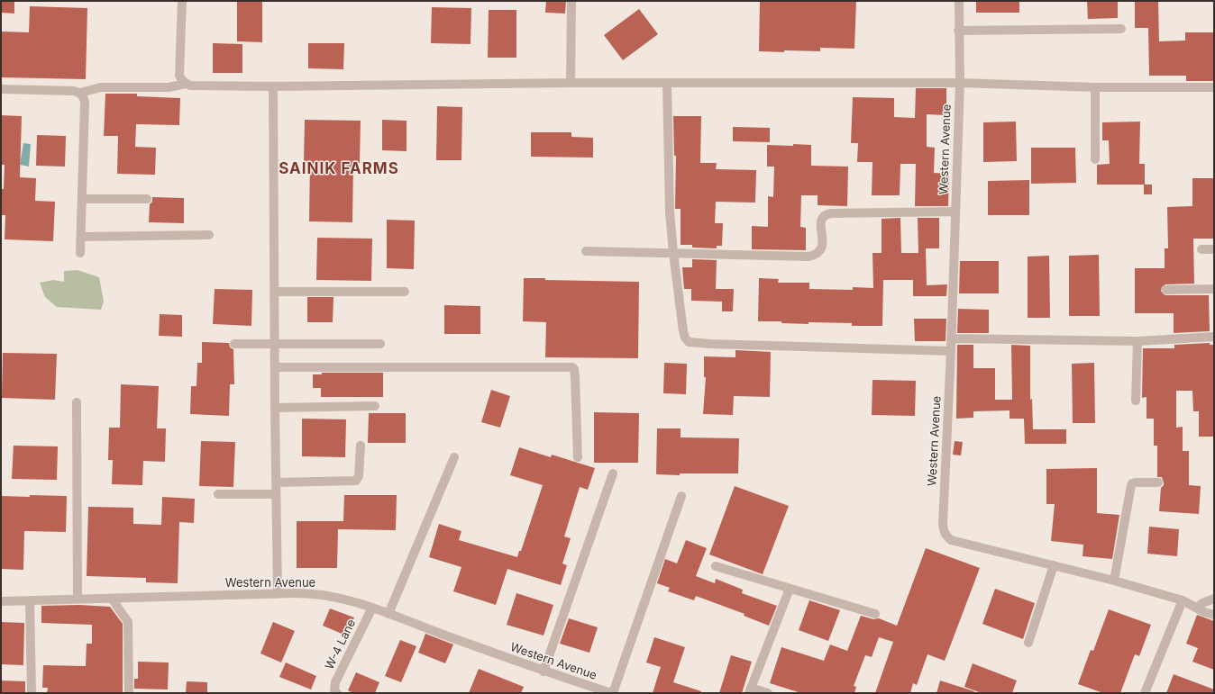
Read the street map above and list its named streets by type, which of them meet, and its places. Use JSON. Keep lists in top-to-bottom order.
{
  "streets": {
    "street": ["Western Avenue", "W-4 Lane"]
  },
  "crossings": [
    ["Western Avenue", "W-4 Lane"]
  ],
  "districts": ["SAINIK FARMS"]
}
